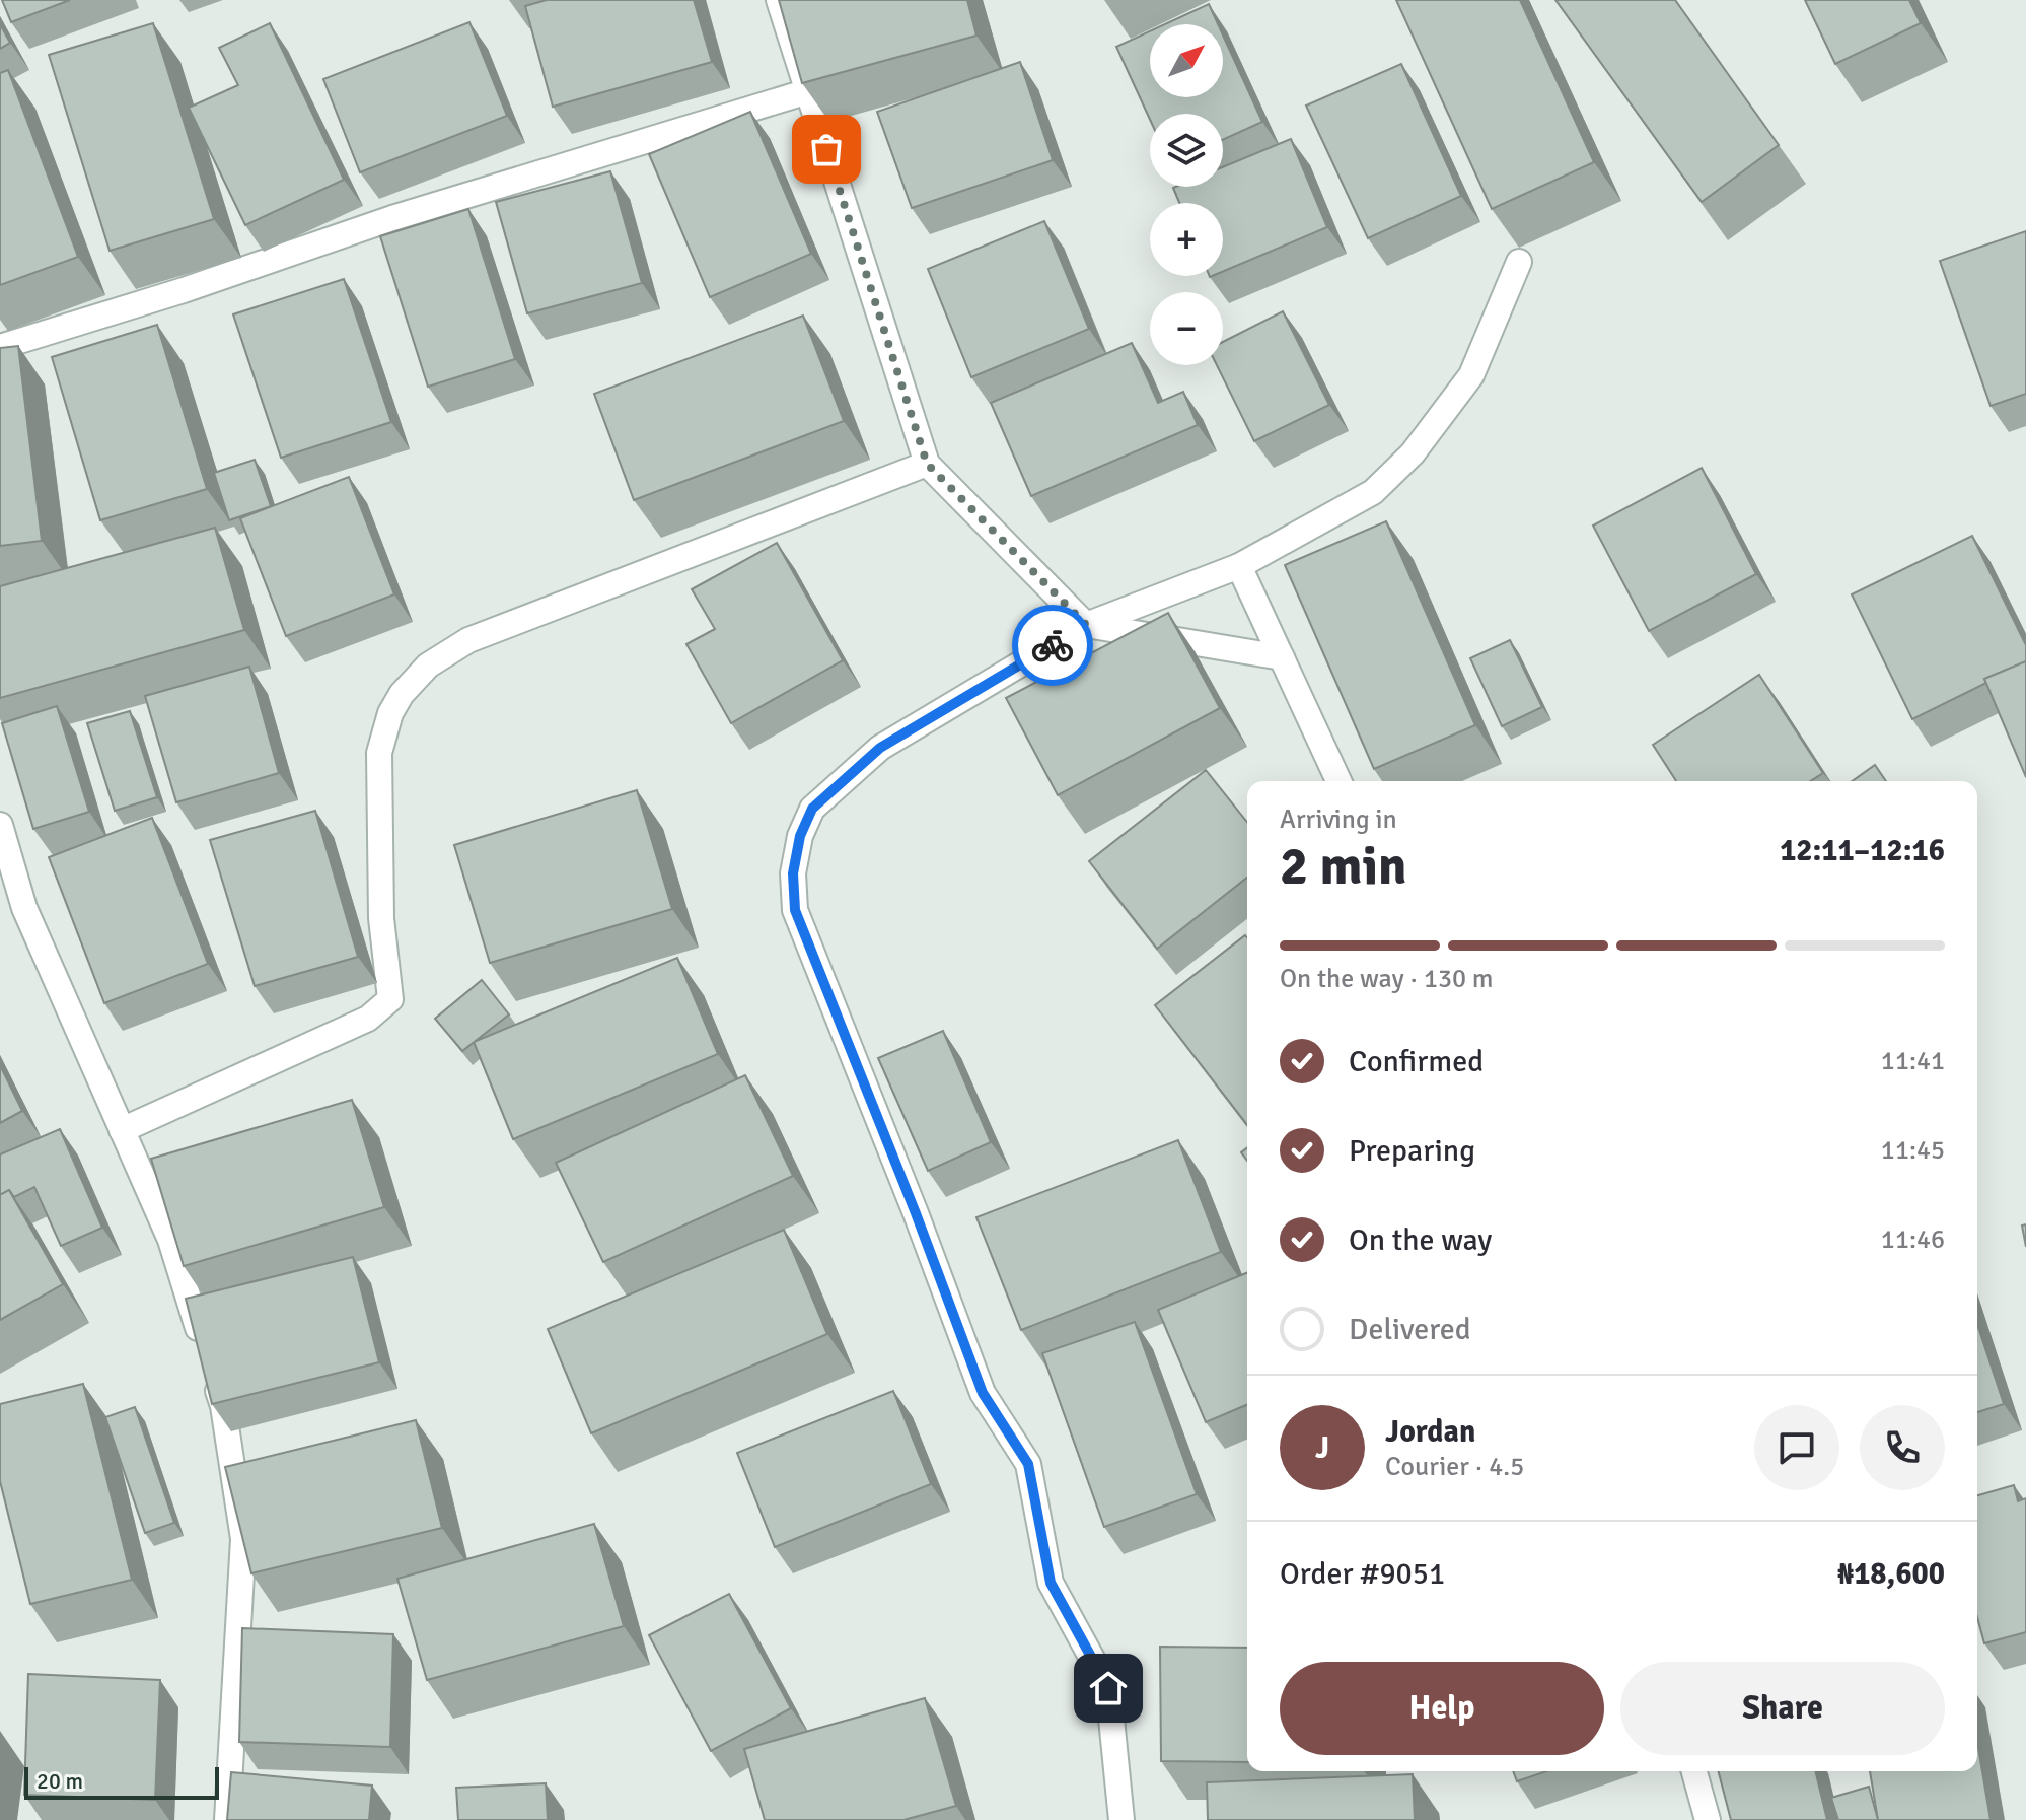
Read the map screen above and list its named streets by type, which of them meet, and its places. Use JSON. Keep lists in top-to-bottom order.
{
  "scale_bar": "20 m",
  "north": "top right",
  "page": {
    "map_buttons": ["+", "−"],
    "heading": ["2 min", "Arriving in", "12:11–12:16"],
    "panel": [
      "Jordan",
      "Courier · 4.5",
      "Order #9051",
      "₦18,600"
    ],
    "bar": "On the way · 130 m",
    "list": [
      ["Confirmed", "11:41"],
      ["Preparing", "11:45"],
      ["On the way", "11:46"],
      "Delivered"
    ],
    "round": "J",
    "buttons": ["Help", "Share"],
    "scale": "20 m"
  }
}
